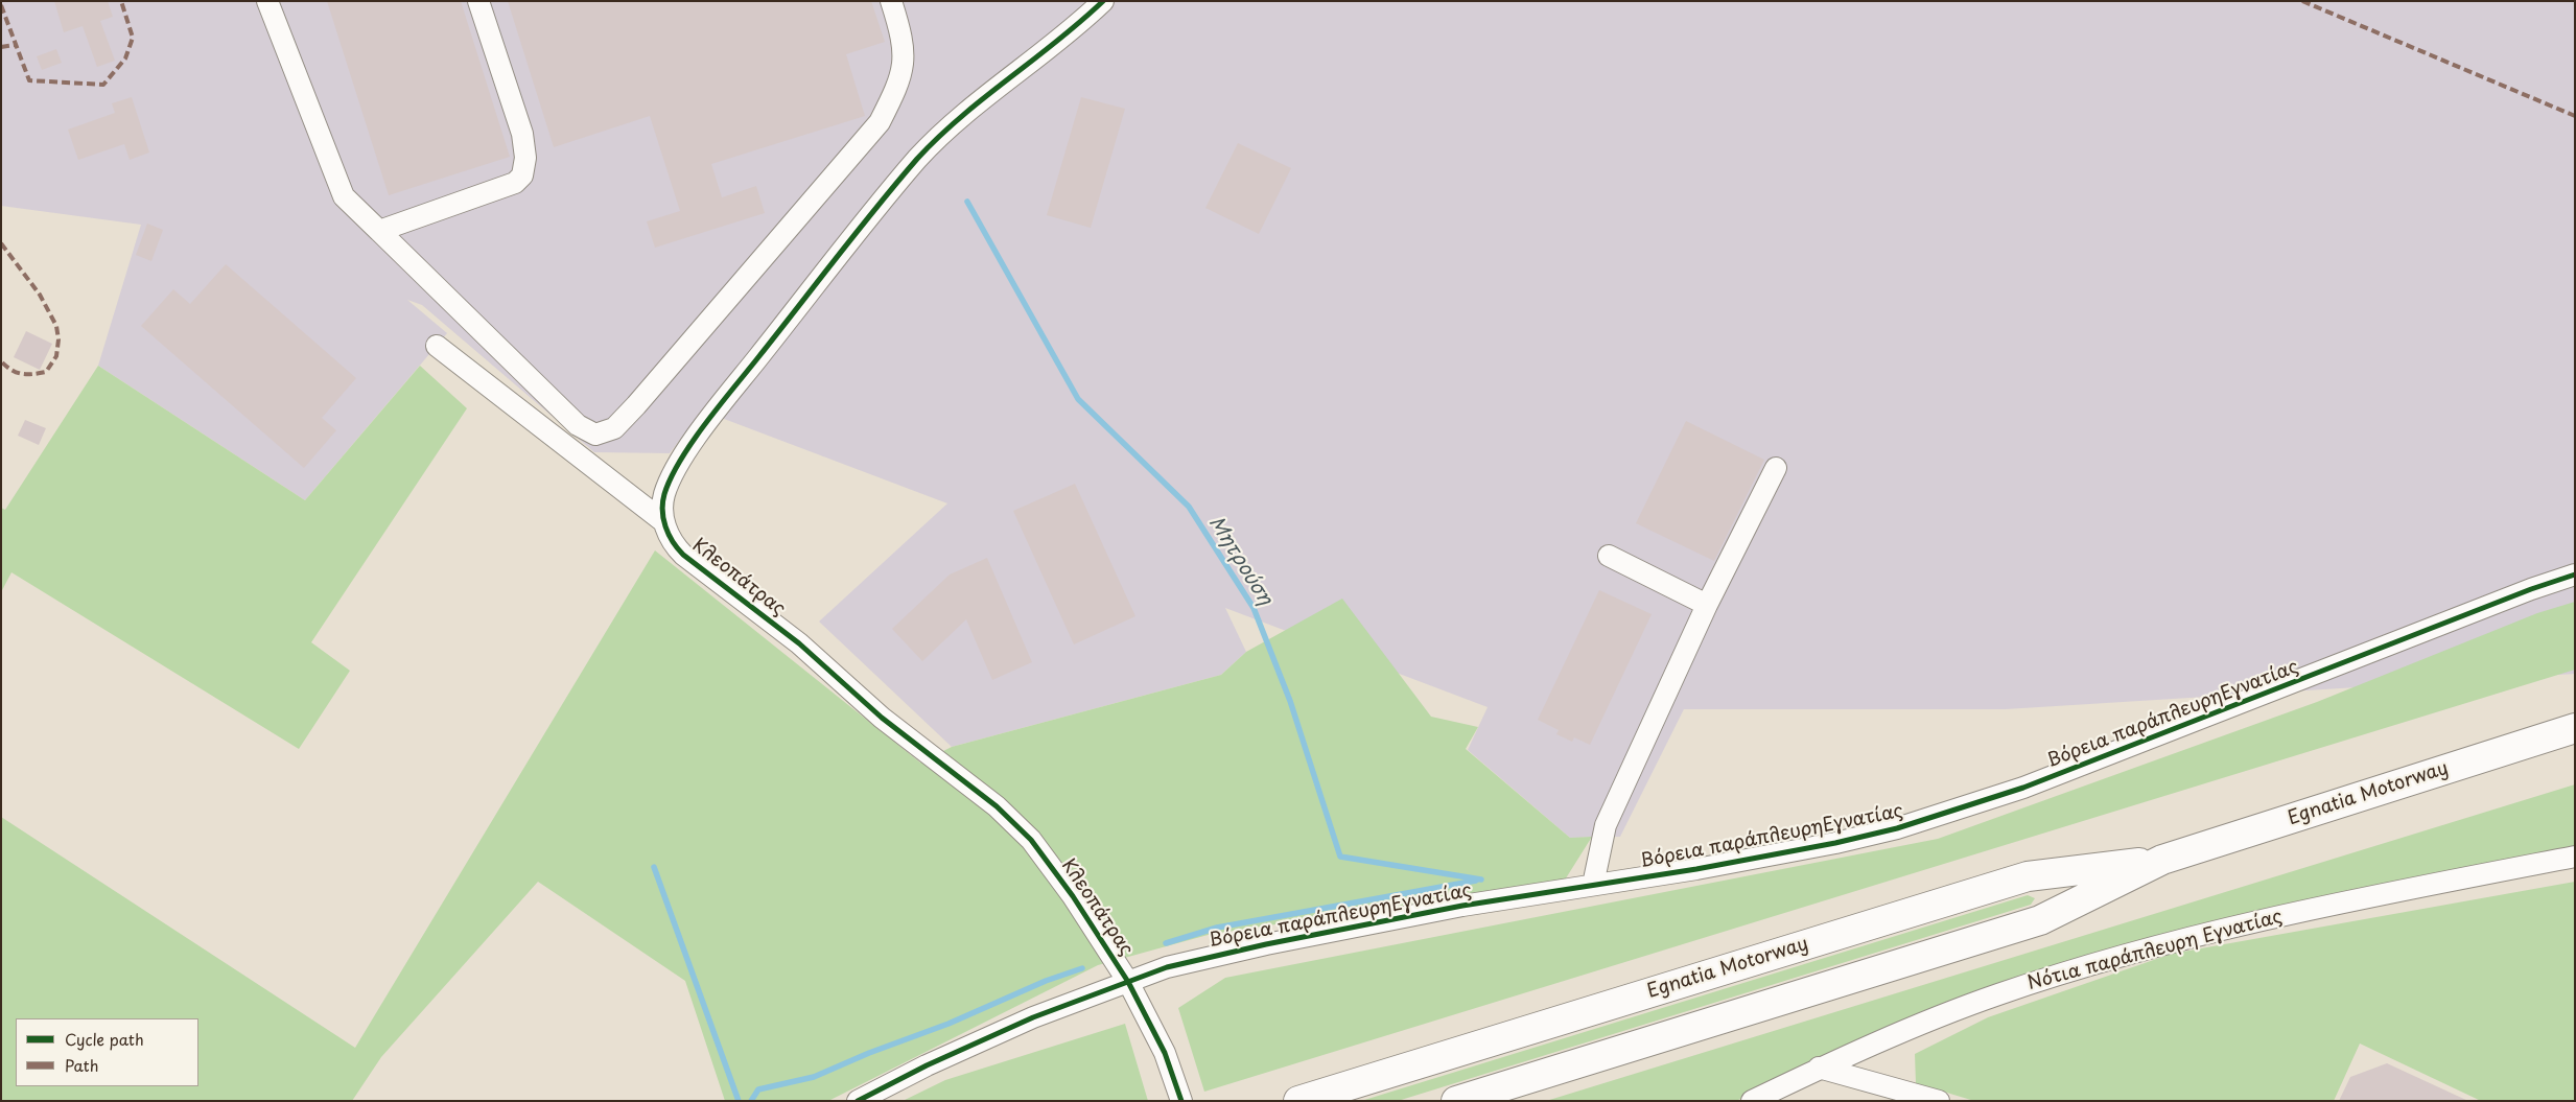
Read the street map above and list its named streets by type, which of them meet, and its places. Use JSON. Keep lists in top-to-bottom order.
{
  "streets": {
    "highway": ["Egnatia Motorway"],
    "street": ["Κλεοπάτρας", "Βόρεια παράπλευρηΕγνατίας", "Νότια παράπλευρη Εγνατίας"]
  },
  "crossings": [
    ["Κλεοπάτρας", "Βόρεια παράπλευρηΕγνατίας"]
  ],
  "water": ["Μητρούση"],
  "legend": ["Cycle path", "Path"]
}
